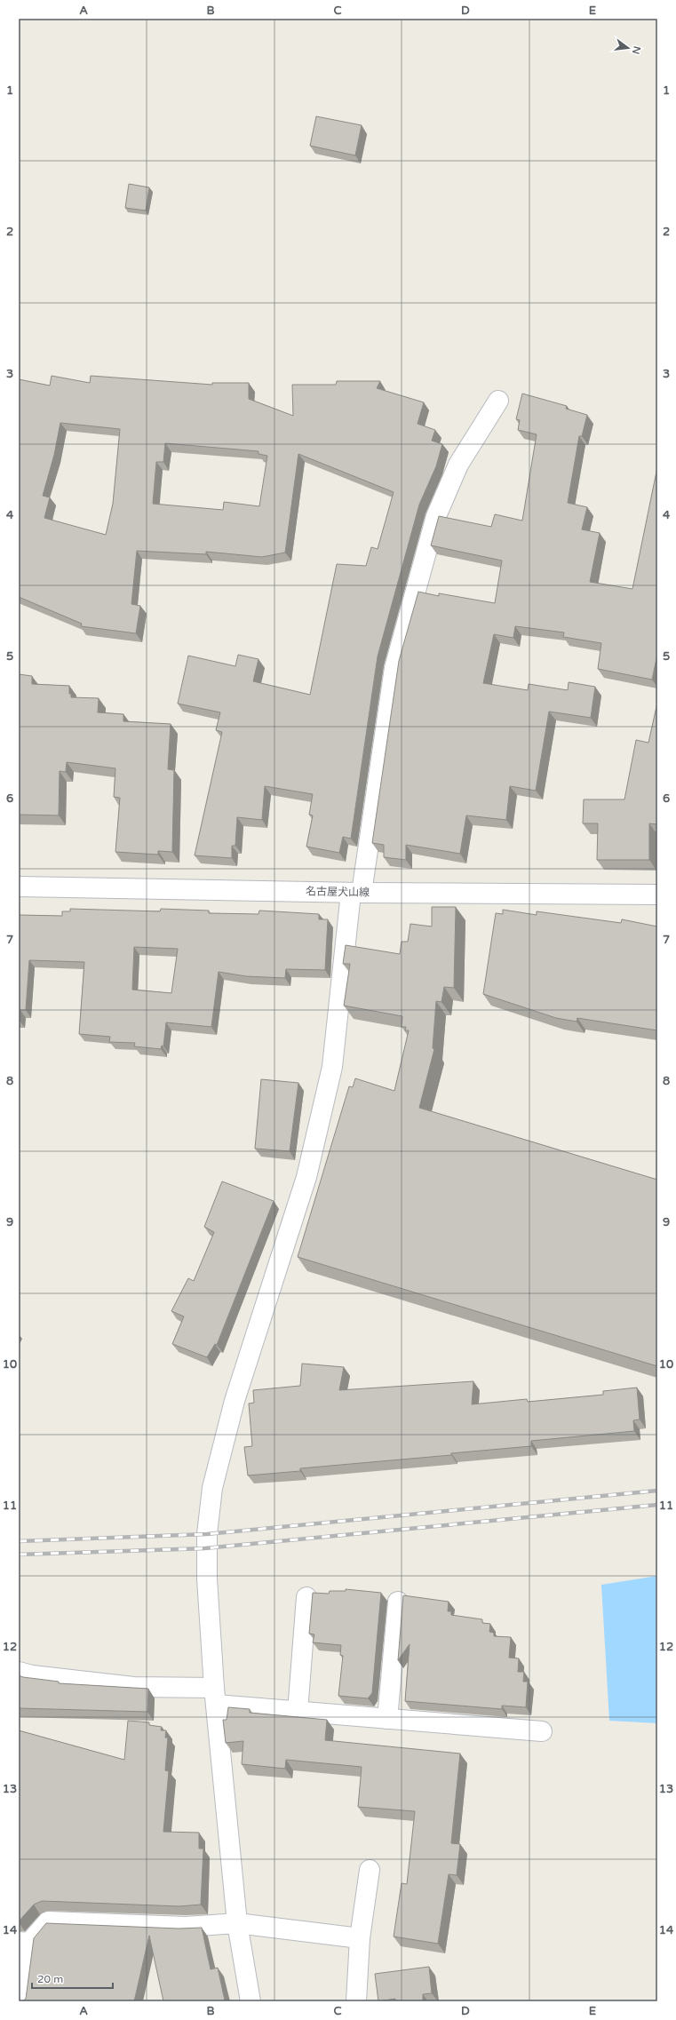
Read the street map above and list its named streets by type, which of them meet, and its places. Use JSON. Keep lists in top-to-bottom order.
{
  "streets": {
    "street": ["名古屋犬山線"]
  },
  "scale_bar": "20 m",
  "north": "right",
  "grid": {
    "columns": [
      "A",
      "B",
      "C",
      "D",
      "E"
    ],
    "rows": [
      "1",
      "2",
      "3",
      "4",
      "5",
      "6",
      "7",
      "8",
      "9",
      "10",
      "11",
      "12",
      "13",
      "14"
    ]
  }
}
